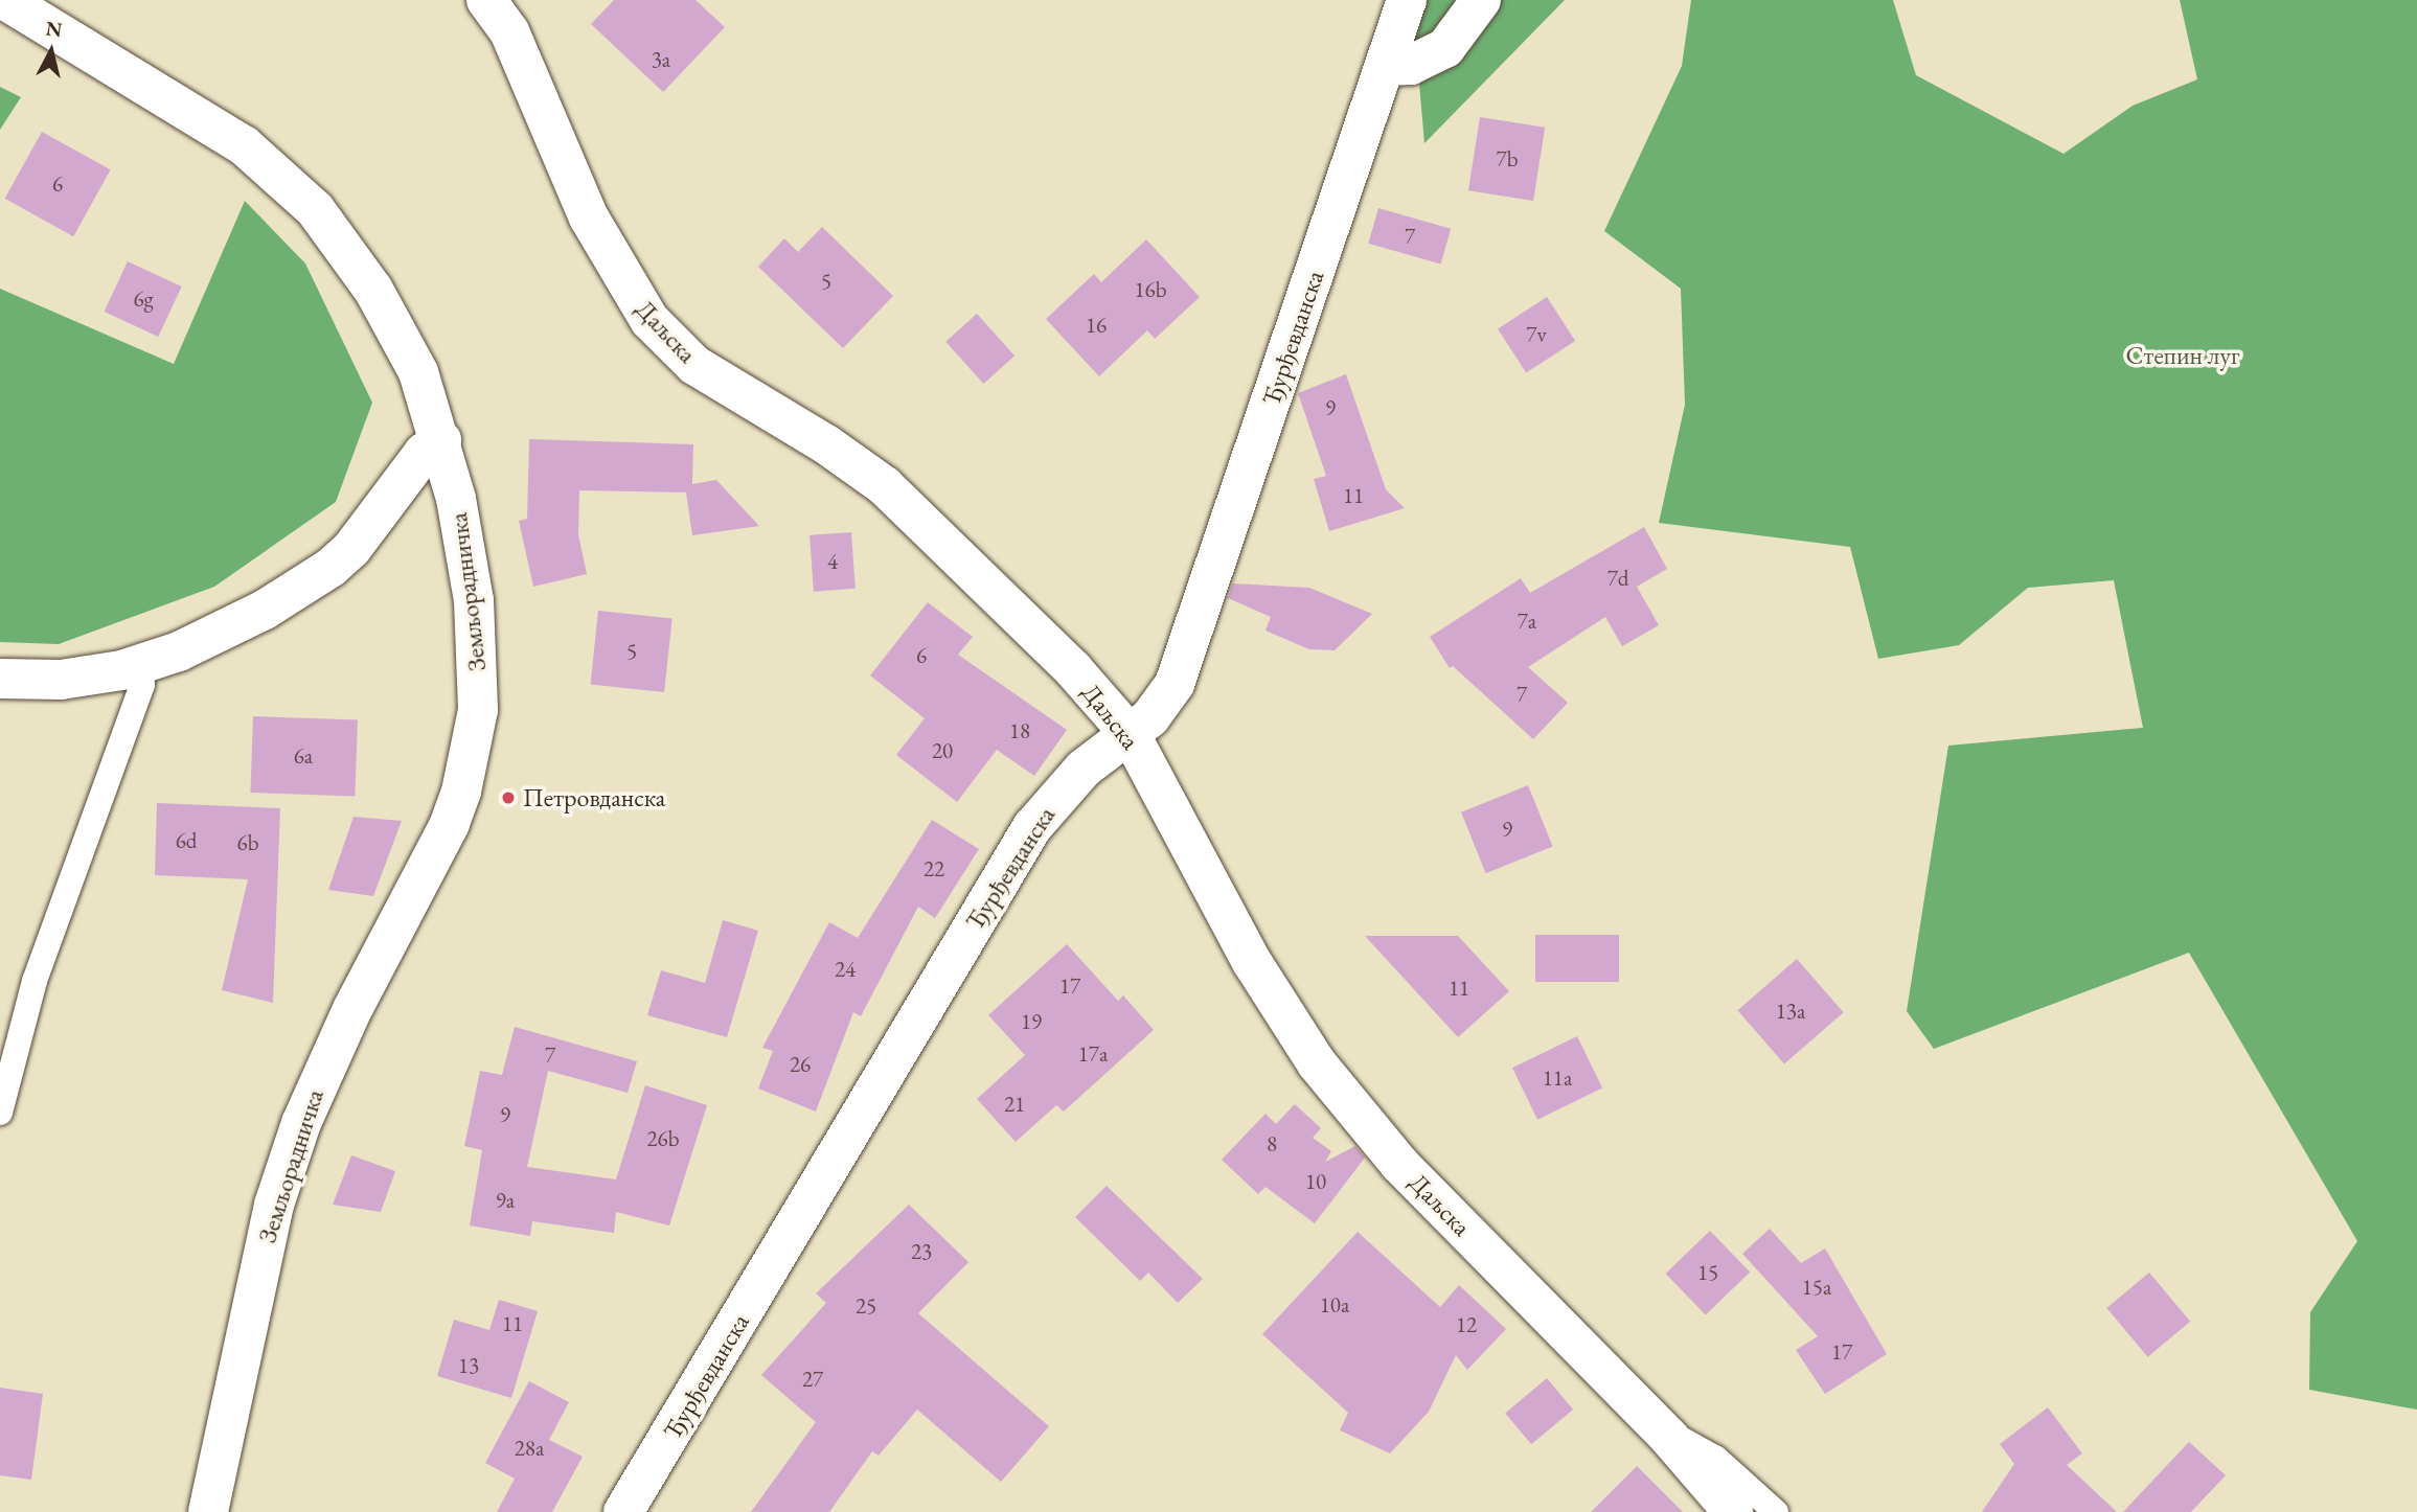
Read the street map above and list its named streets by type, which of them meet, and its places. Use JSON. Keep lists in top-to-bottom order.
{
  "streets": {
    "street": ["Даљска", "Ђурђевданска", "Земљорадничка"]
  },
  "crossings": [
    ["Даљска", "Ђурђевданска"]
  ],
  "parks": ["Степин луг"],
  "places": ["Петровданска"],
  "house_numbers": [
    "3a",
    "7b",
    "6",
    "7",
    "5",
    "16b",
    "6g",
    "16",
    "7v",
    "9",
    "11",
    "4",
    "7d",
    "7a",
    "5",
    "6",
    "7",
    "18",
    "20",
    "6a",
    "9",
    "6d",
    "6b",
    "22",
    "24",
    "17",
    "11",
    "13a",
    "19",
    "17a",
    "7",
    "26",
    "11a",
    "21",
    "9",
    "26b",
    "8",
    "10",
    "9a",
    "23",
    "15",
    "15a",
    "10a",
    "25",
    "11",
    "12",
    "17",
    "13",
    "27",
    "28a"
  ],
  "north": "top"
}
